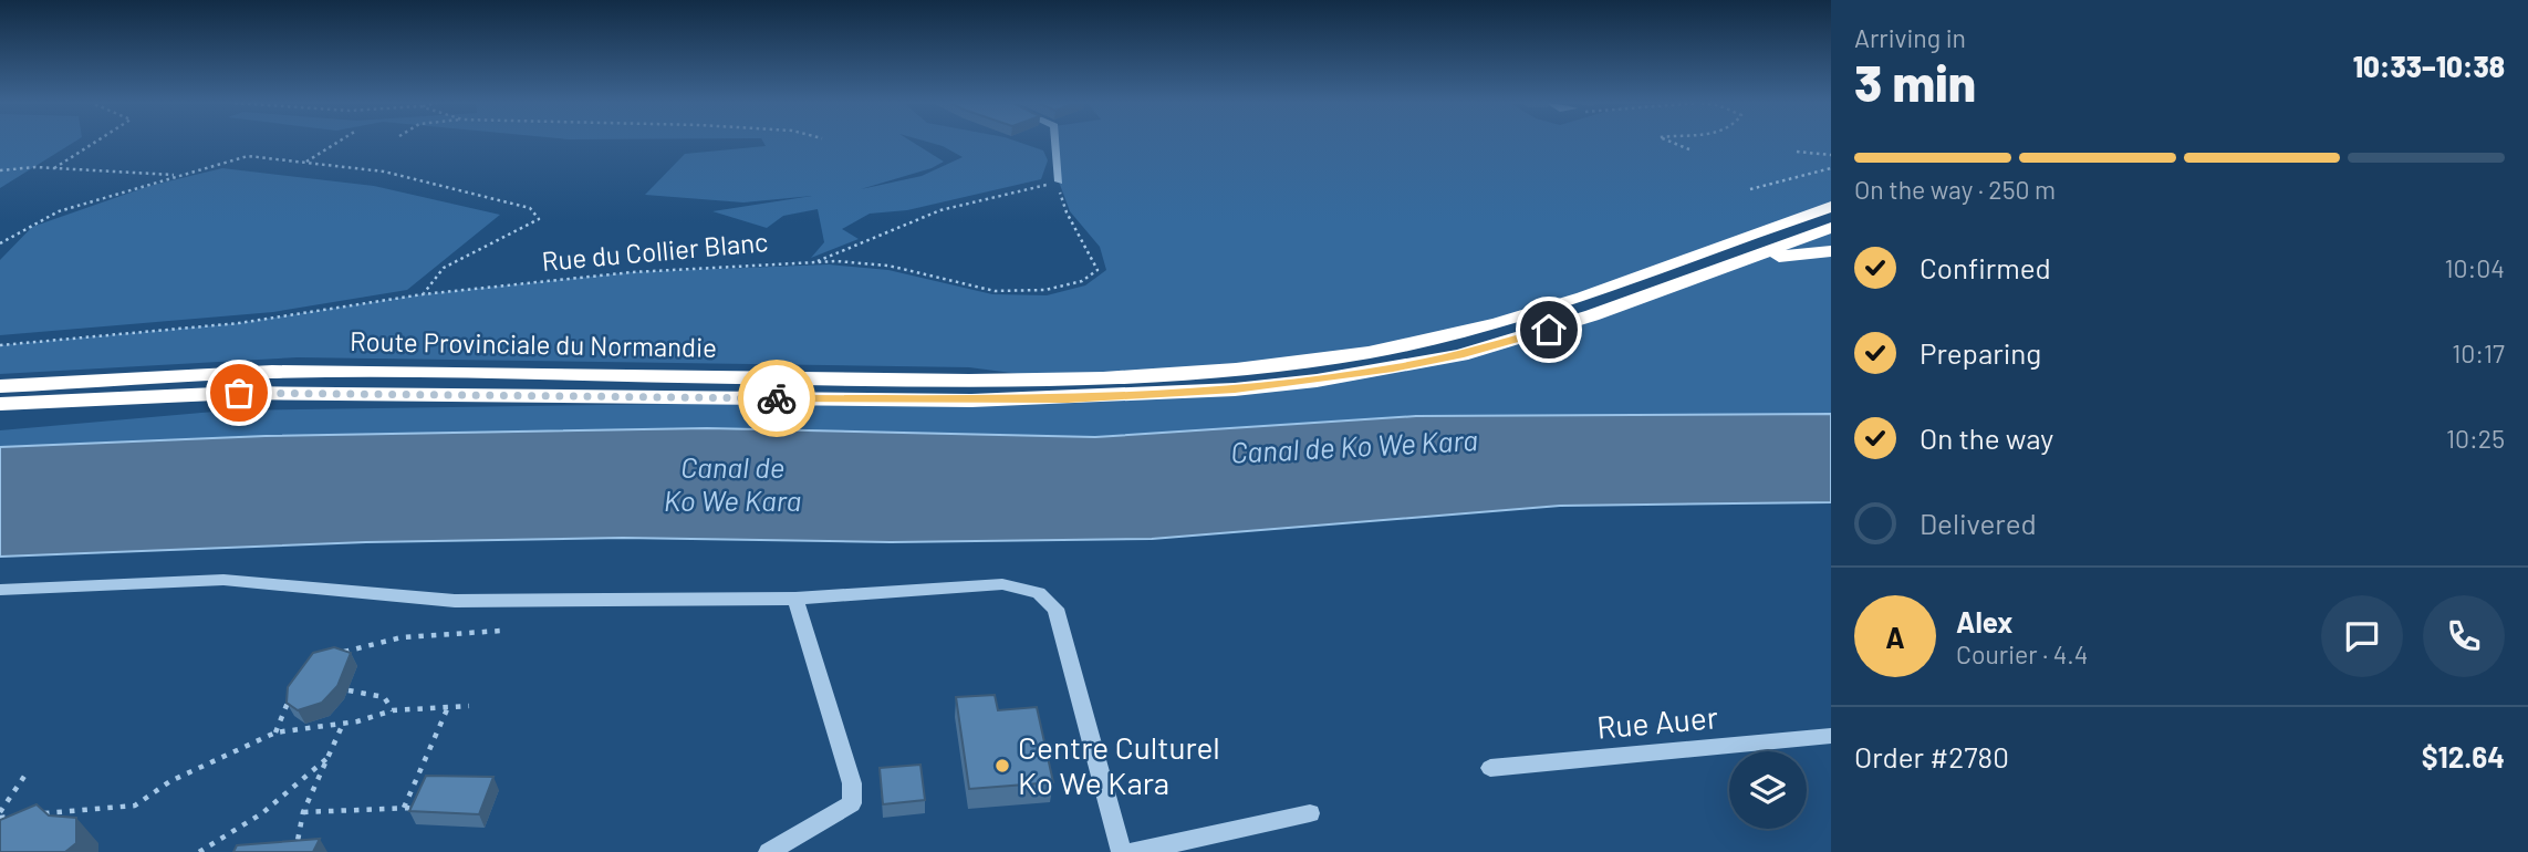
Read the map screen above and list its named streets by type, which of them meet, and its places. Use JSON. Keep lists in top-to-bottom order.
{
  "streets": {
    "highway": ["Route Provinciale du Normandie"],
    "street": ["Rue Auer"],
    "path": ["Rue du Collier Blanc"]
  },
  "water": ["Canal de Ko We Kara"],
  "places": ["Centre Culturel Ko We Kara"],
  "page": {
    "heading": ["3 min", "Arriving in", "10:33–10:38"],
    "panel": [
      "Alex",
      "Courier · 4.4",
      "Order #2780",
      "$12.64"
    ],
    "bar": "On the way · 250 m",
    "list": [
      ["Confirmed", "10:04"],
      ["Preparing", "10:17"],
      ["On the way", "10:25"],
      "Delivered"
    ],
    "round": "A"
  }
}
